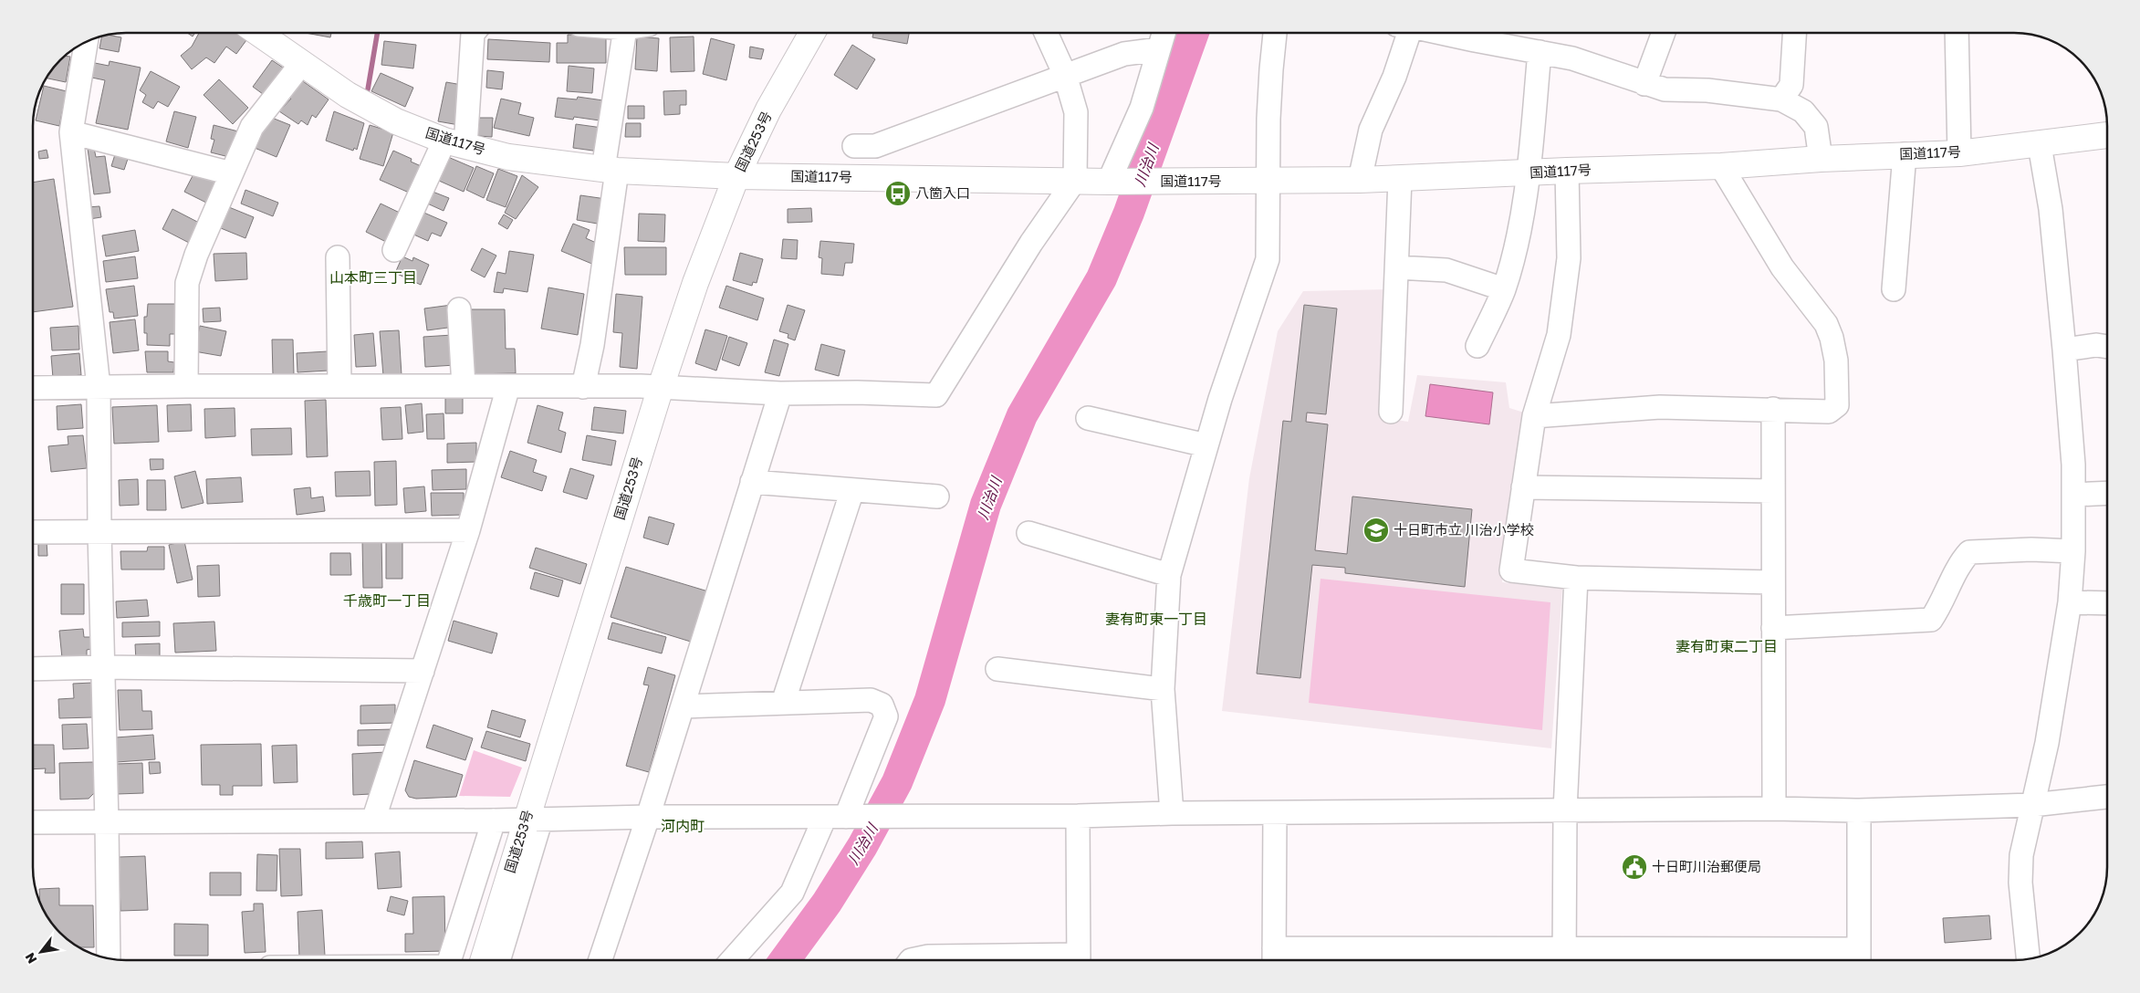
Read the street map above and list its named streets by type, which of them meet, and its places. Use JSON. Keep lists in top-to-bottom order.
{
  "streets": {
    "highway": ["国道117号", "国道253号"]
  },
  "crossings": [
    ["国道117号", "国道253号"]
  ],
  "districts": [
    "山本町三丁目",
    "千歳町一丁目",
    "妻有町東一丁目",
    "妻有町東二丁目",
    "河内町"
  ],
  "water": ["川治川"],
  "places": {
    "bus stop": ["八箇入口"],
    "school or university": ["十日町市立 川治小学校"],
    "public building": ["十日町川治郵便局"]
  },
  "north": "bottom left"
}
